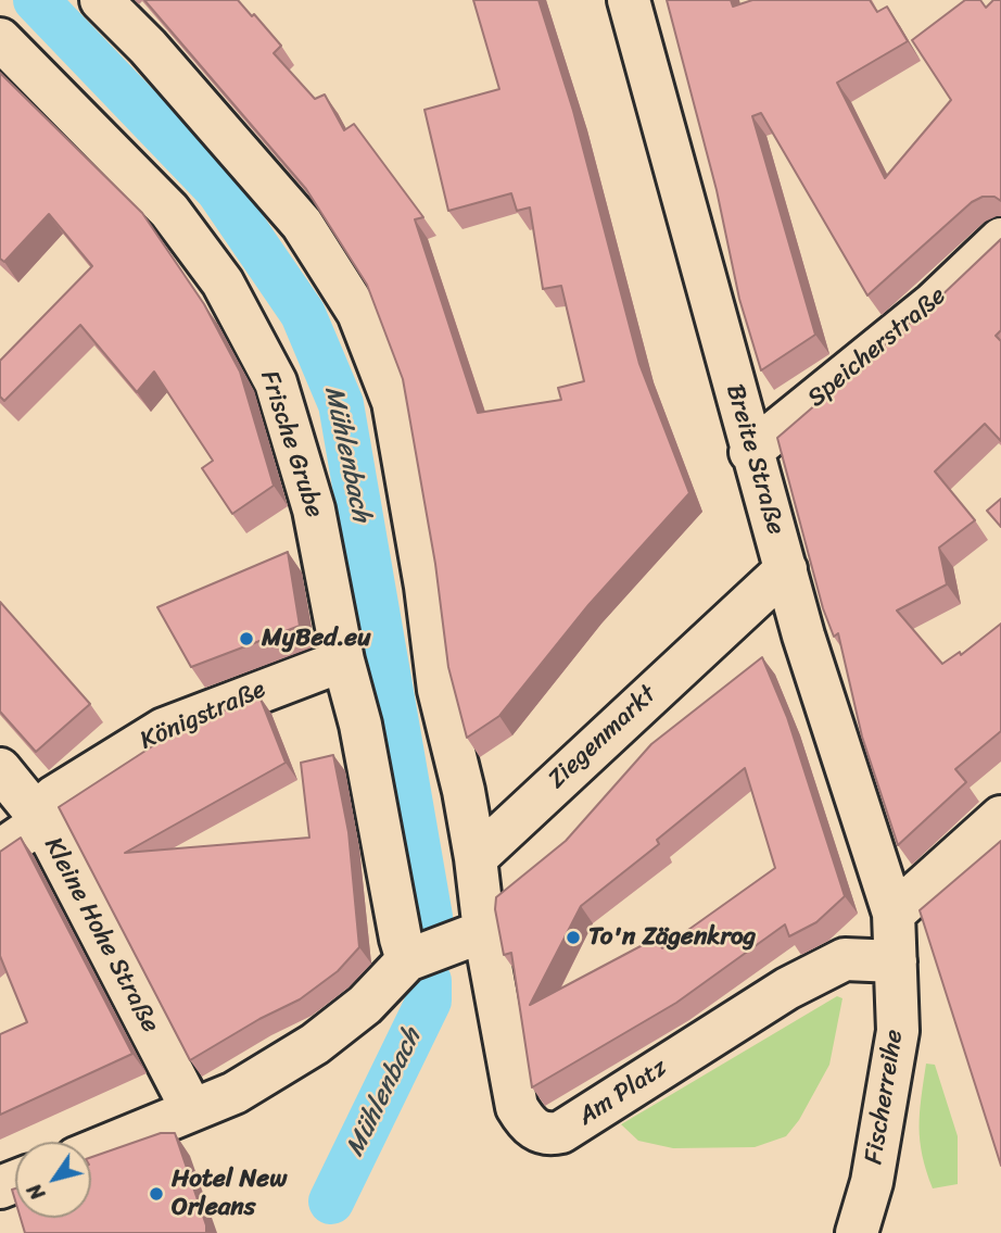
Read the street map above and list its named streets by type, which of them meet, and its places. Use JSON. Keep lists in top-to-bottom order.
{
  "streets": {
    "street": [
      "Speicherstraße",
      "Frische Grube",
      "Breite Straße",
      "Königstraße",
      "Ziegenmarkt",
      "Kleine Hohe Straße",
      "Am Platz",
      "Fischerreihe"
    ]
  },
  "crossings": [
    ["Speicherstraße", "Breite Straße"],
    ["Frische Grube", "Königstraße"],
    ["Breite Straße", "Ziegenmarkt"],
    ["Breite Straße", "Fischerreihe"],
    ["Königstraße", "Kleine Hohe Straße"],
    ["Am Platz", "Fischerreihe"]
  ],
  "water": ["Mühlenbach"],
  "places": ["MyBed.eu", "To'n Zägenkrog", "Hotel New Orleans"],
  "north": "bottom left"
}
